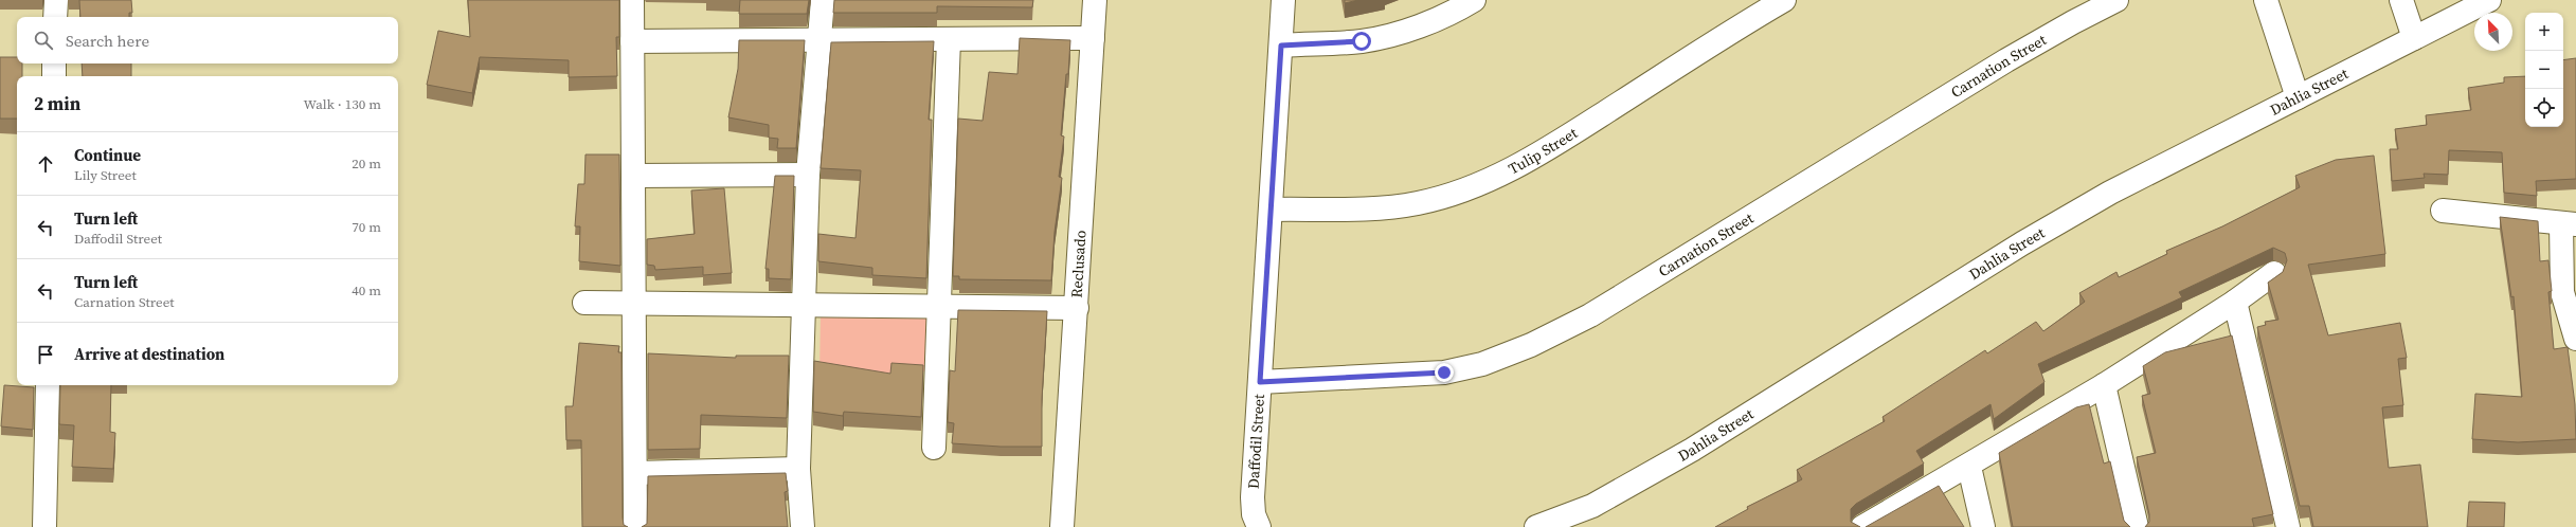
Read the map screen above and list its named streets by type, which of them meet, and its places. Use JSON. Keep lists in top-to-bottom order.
{
  "streets": {
    "street": [
      "Carnation Street",
      "Dahlia Street",
      "Tulip Street",
      "Reclusado",
      "Daffodil Street"
    ]
  },
  "crossings": [
    ["Carnation Street", "Daffodil Street"],
    ["Tulip Street", "Daffodil Street"]
  ],
  "north": "top left",
  "page": {
    "map_buttons": ["+", "−"],
    "search": "Search here",
    "heading": ["2 min", "Walk · 130 m"],
    "list": [
      ["Continue", "Lily Street", "20 m"],
      ["Turn left", "Daffodil Street", "70 m"],
      ["Turn left", "Carnation Street", "40 m"],
      "Arrive at destination"
    ]
  }
}
